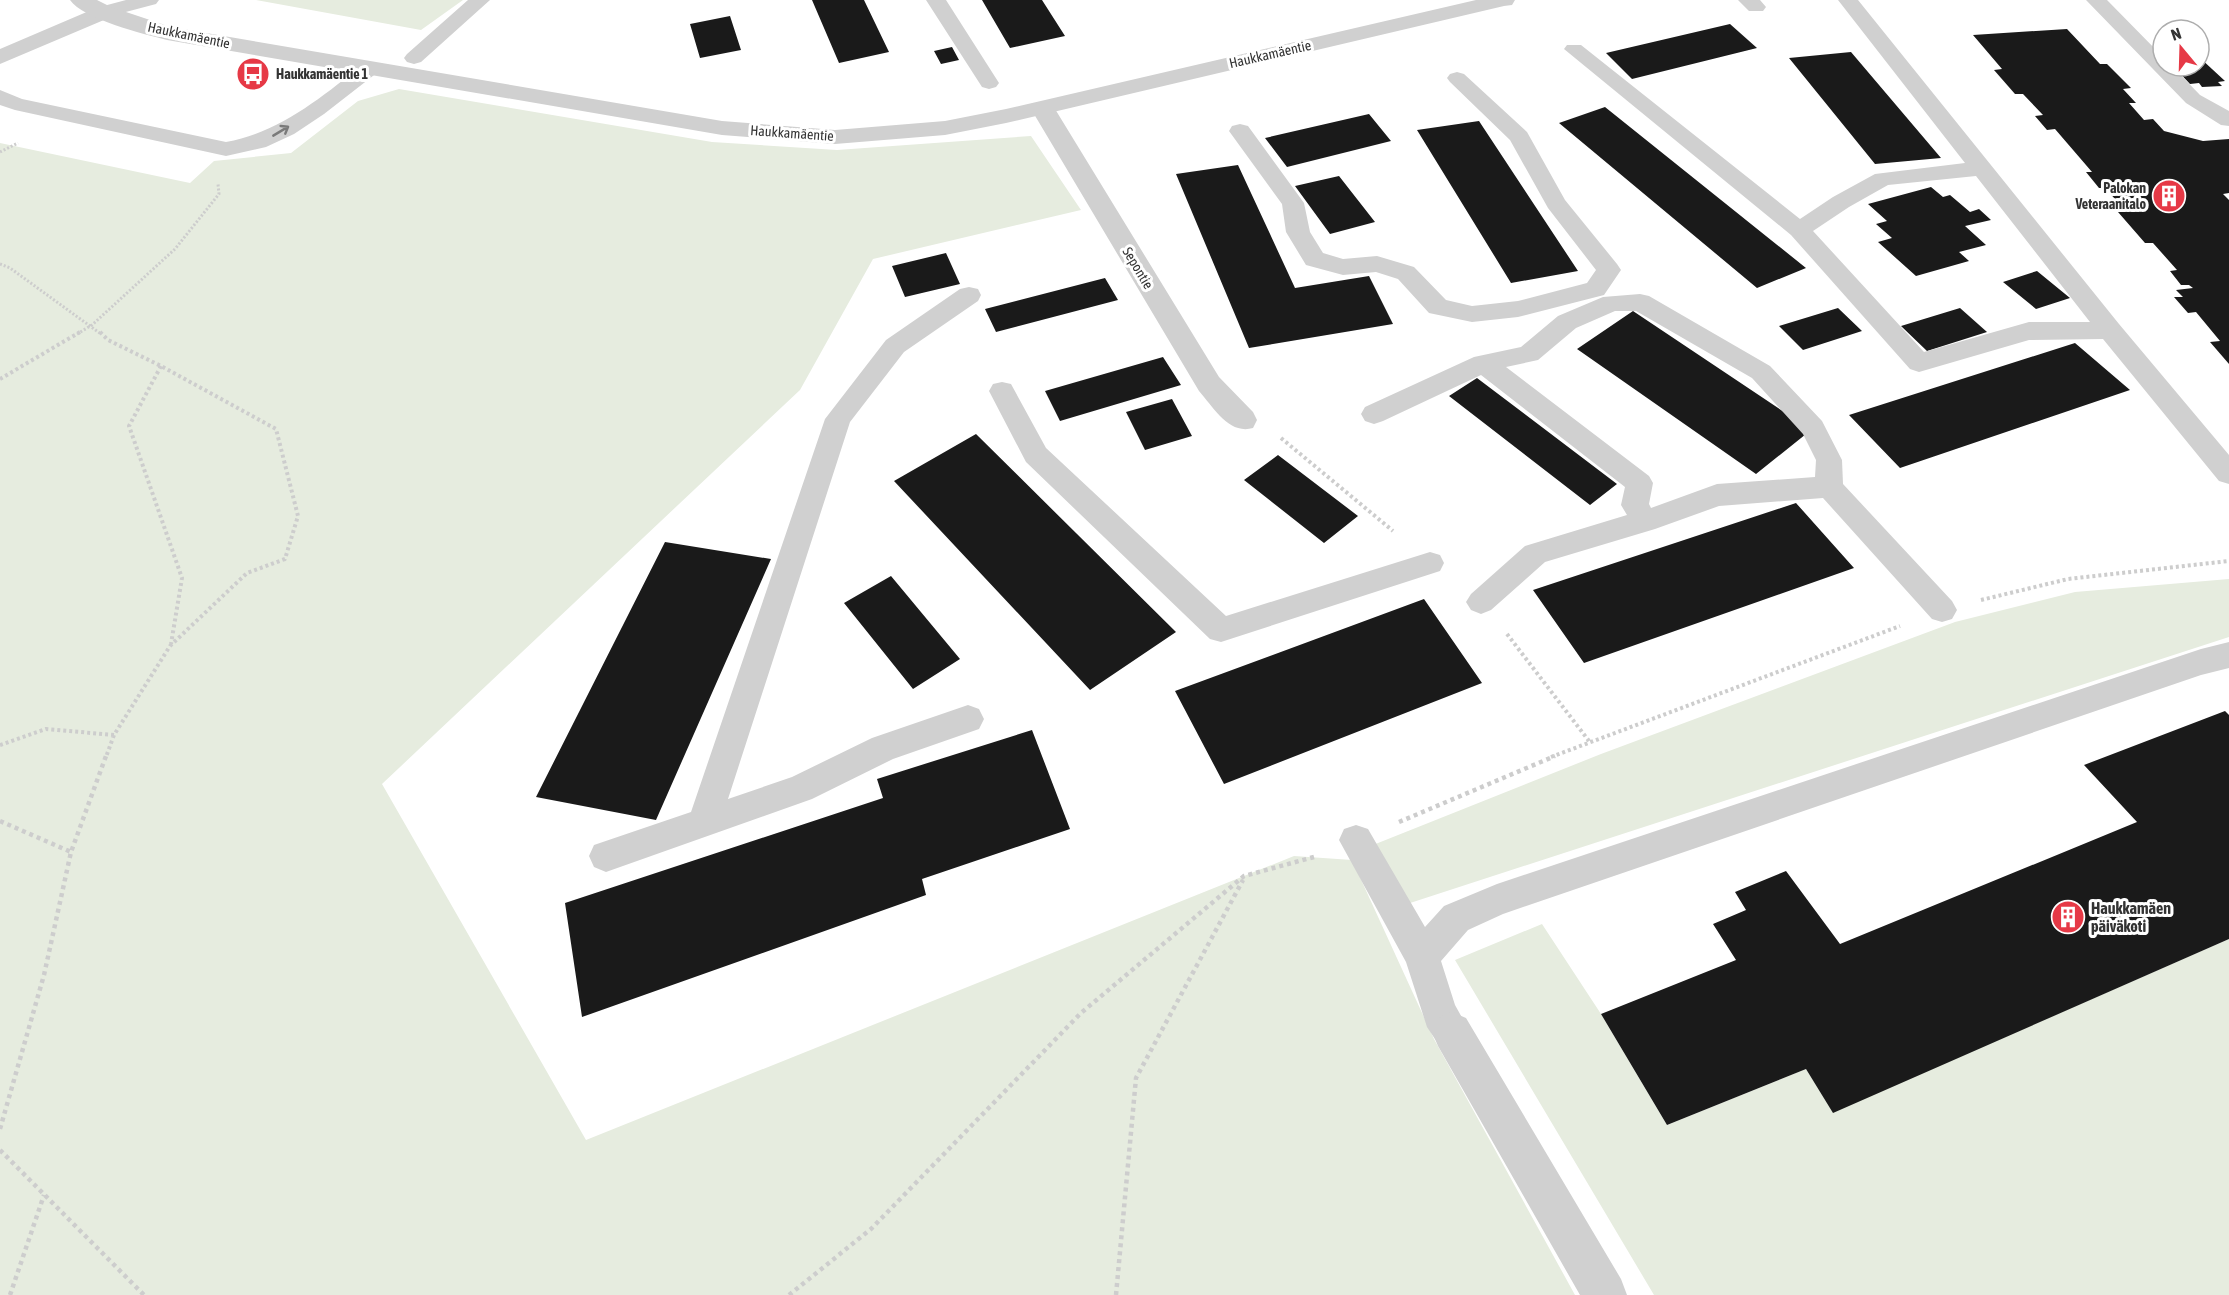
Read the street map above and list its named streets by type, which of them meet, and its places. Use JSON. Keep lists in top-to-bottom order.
{
  "streets": {
    "street": ["Haukkamäentie", "Sepontie"]
  },
  "crossings": [
    ["Haukkamäentie", "Sepontie"]
  ],
  "places": {
    "bus stop": ["Haukkamäentie 1"],
    "building": ["Palokan Veteraanitalo", "Haukkamäen päiväkoti"]
  },
  "north": "top"
}
